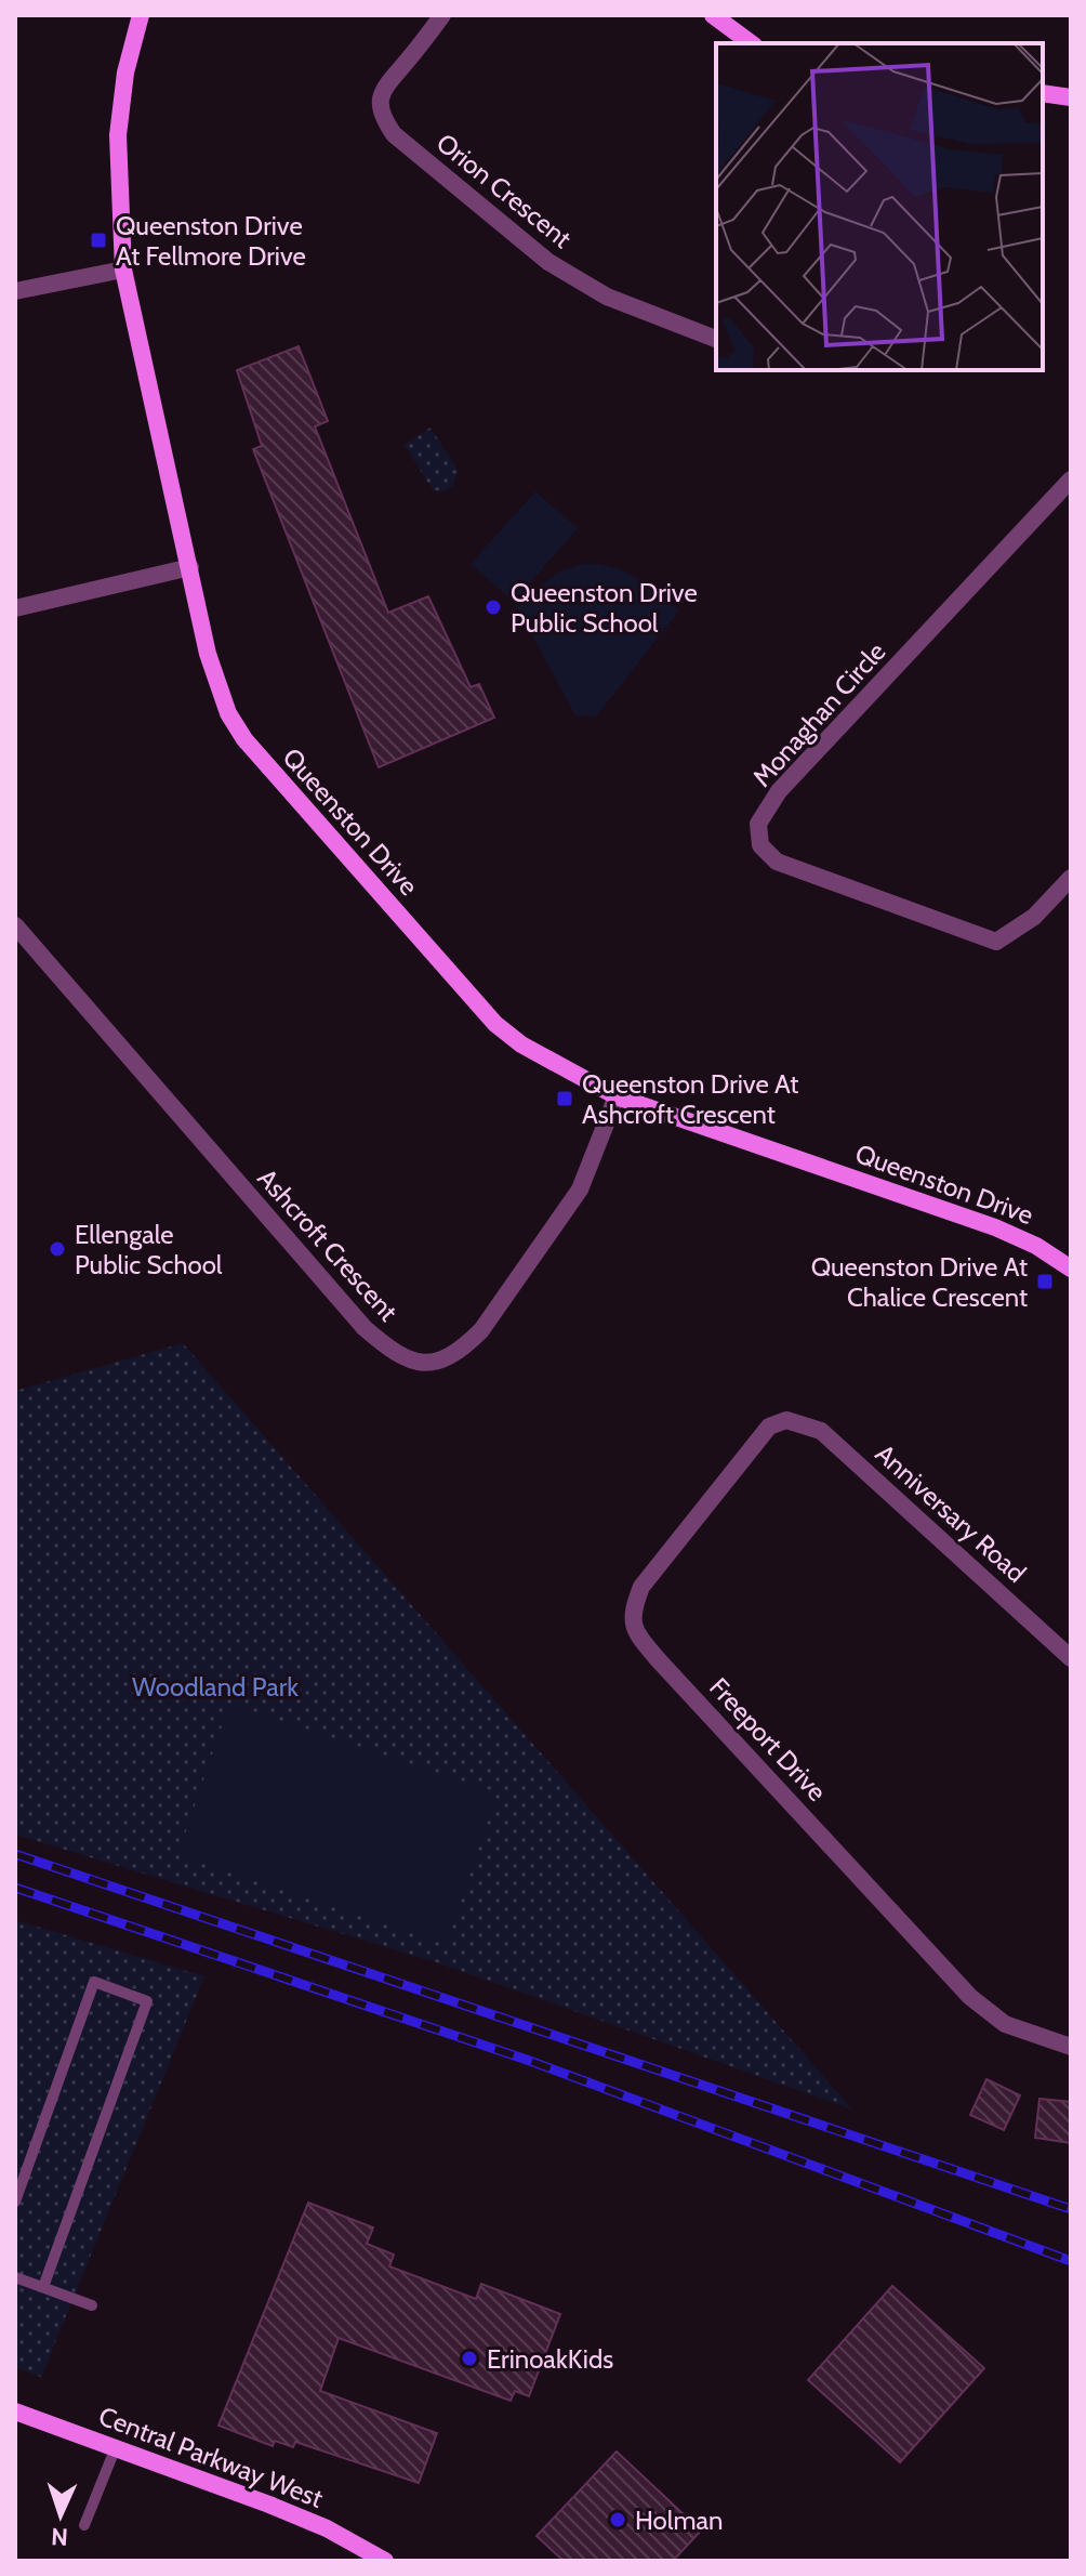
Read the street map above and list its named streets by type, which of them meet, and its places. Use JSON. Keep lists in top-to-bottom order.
{
  "streets": {
    "street": [
      "Orion Crescent",
      "Monaghan Circle",
      "Queenston Drive",
      "Ashcroft Crescent",
      "Anniversary Road",
      "Freeport Drive",
      "Central Parkway West"
    ]
  },
  "crossings": [
    ["Queenston Drive", "Ashcroft Crescent"],
    ["Anniversary Road", "Freeport Drive"]
  ],
  "parks": ["Woodland Park"],
  "places": {
    "transit": ["Queenston Drive At Fellmore Drive", "Queenston Drive At Ashcroft Crescent", "Queenston Drive At Chalice Crescent"],
    "other": [
      "Queenston Drive Public School",
      "Ellengale Public School",
      "ErinoakKids",
      "Holman"
    ]
  },
  "north": "bottom"
}
